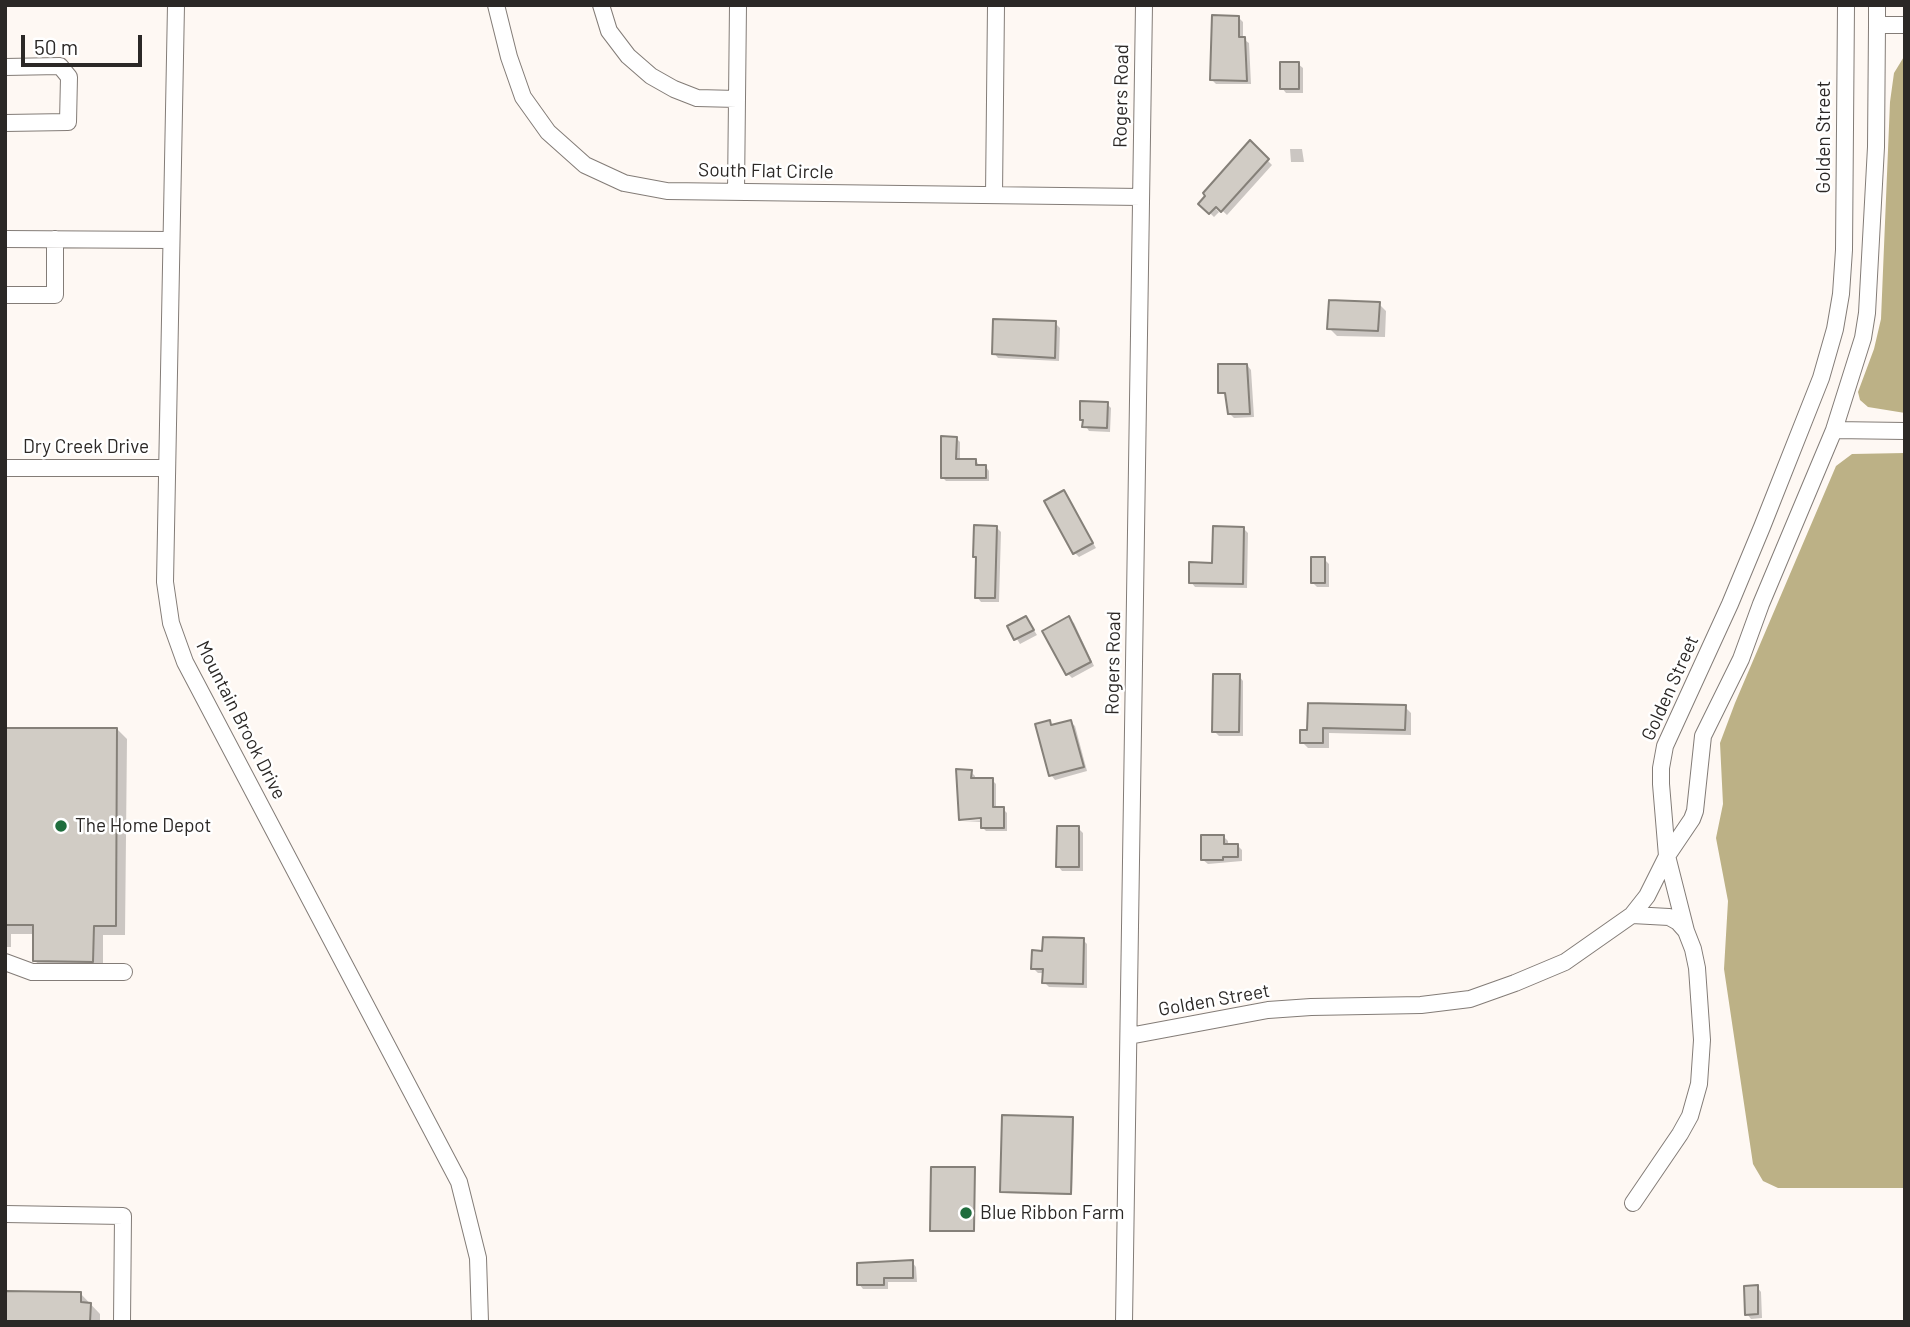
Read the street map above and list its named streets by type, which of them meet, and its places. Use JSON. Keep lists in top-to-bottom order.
{
  "streets": {
    "street": [
      "Rogers Road",
      "Golden Street",
      "South Flat Circle",
      "Dry Creek Drive",
      "Mountain Brook Drive"
    ]
  },
  "crossings": [
    ["Rogers Road", "Golden Street"],
    ["Rogers Road", "South Flat Circle"],
    ["Dry Creek Drive", "Mountain Brook Drive"]
  ],
  "places": ["The Home Depot", "Blue Ribbon Farm"],
  "scale_bar": "50 m"
}
